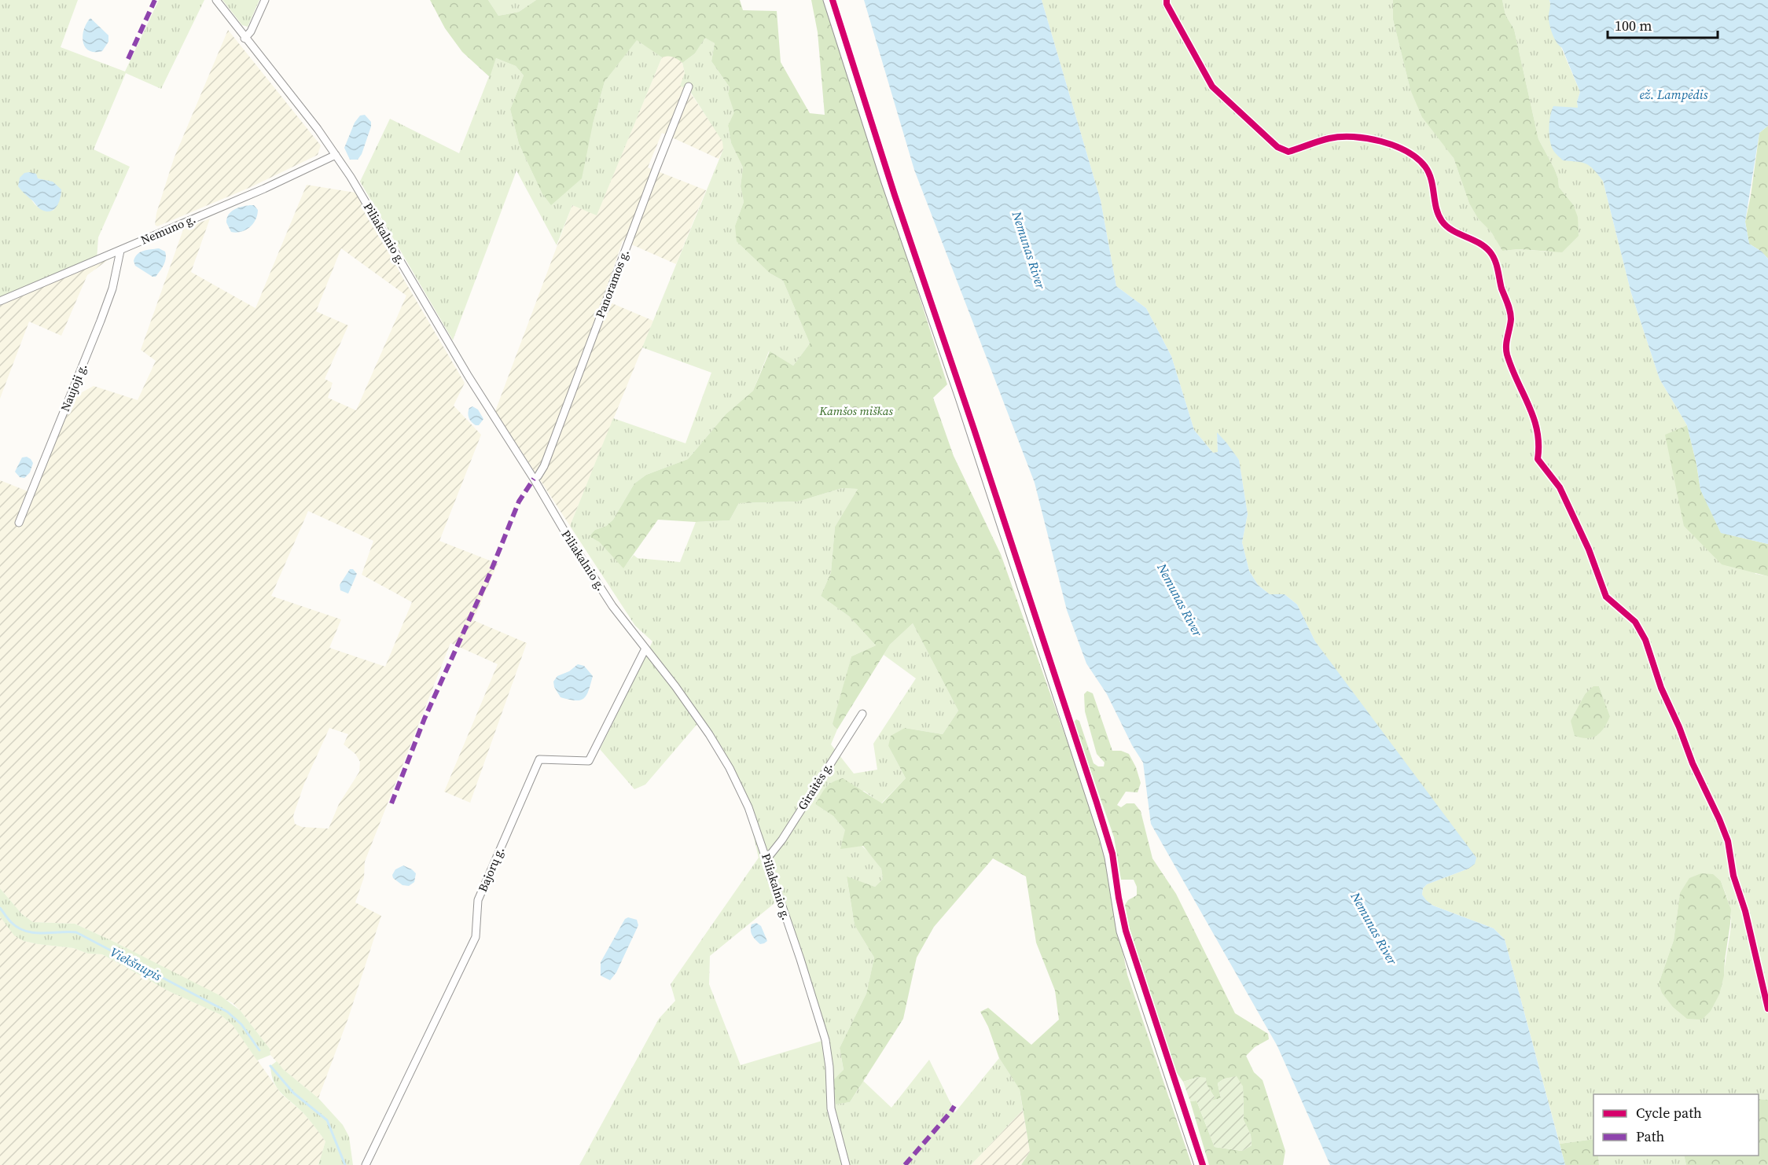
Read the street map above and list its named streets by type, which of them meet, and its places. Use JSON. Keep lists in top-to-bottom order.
{
  "streets": {
    "street": [
      "Nemuno g.",
      "Piliakalnio g.",
      "Panoramos g.",
      "Naujoji g.",
      "Giraitės g.",
      "Bajorų g."
    ]
  },
  "crossings": [
    ["Nemuno g.", "Piliakalnio g."],
    ["Nemuno g.", "Naujoji g."],
    ["Piliakalnio g.", "Panoramos g."],
    ["Piliakalnio g.", "Giraitės g."],
    ["Piliakalnio g.", "Bajorų g."]
  ],
  "water": ["ež. Lampėdis", "Nemunas River", "Viekšnupis"],
  "parks": ["Kamšos miškas"],
  "legend": ["Cycle path", "Path"],
  "scale_bar": "100 m"
}
